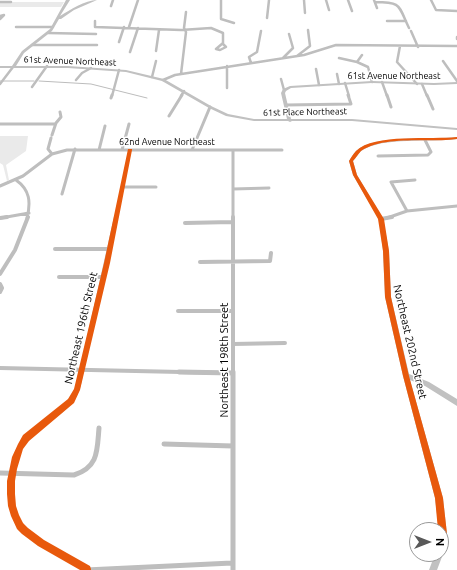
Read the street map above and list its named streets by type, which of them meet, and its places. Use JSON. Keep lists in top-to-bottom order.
{
  "streets": {
    "street": [
      "61st Avenue Northeast",
      "61st Place Northeast",
      "62nd Avenue Northeast",
      "Northeast 196th Street",
      "Northeast 202nd Street",
      "Northeast 198th Street"
    ]
  },
  "crossings": [
    ["61st Avenue Northeast", "61st Place Northeast"],
    ["62nd Avenue Northeast", "Northeast 196th Street"],
    ["62nd Avenue Northeast", "Northeast 198th Street"]
  ],
  "north": "right"
}
